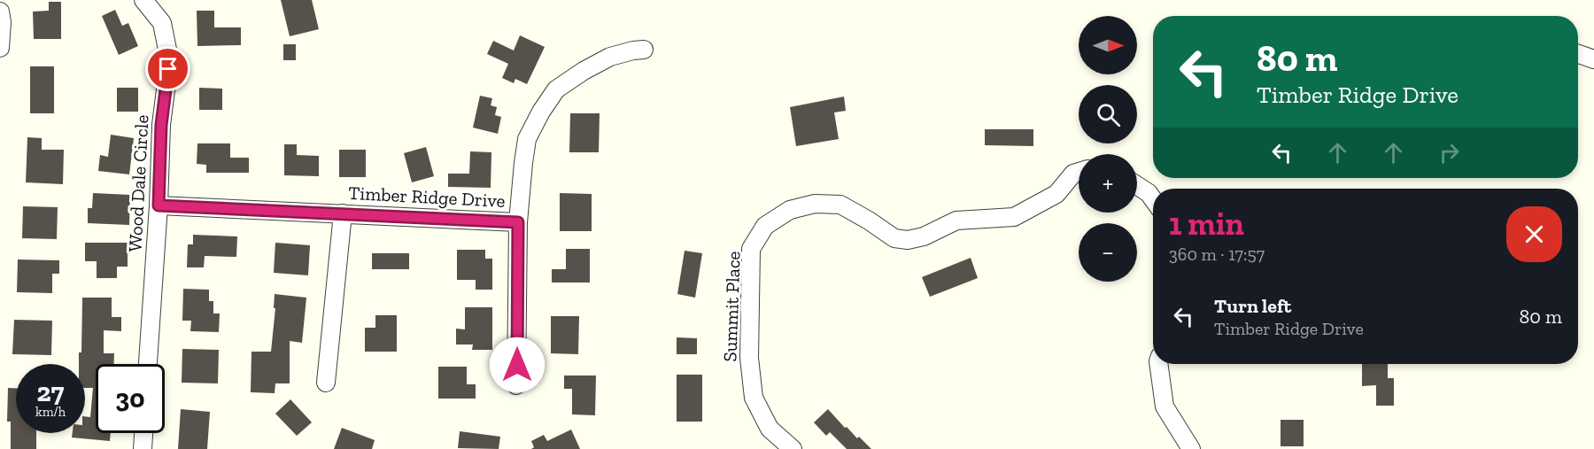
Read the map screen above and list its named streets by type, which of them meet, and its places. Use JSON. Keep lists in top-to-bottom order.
{
  "streets": {
    "street": ["Wood Dale Circle", "Timber Ridge Drive", "Summit Place"]
  },
  "crossings": [
    ["Wood Dale Circle", "Timber Ridge Drive"]
  ],
  "north": "right",
  "page": {
    "map_buttons": ["+", "−"],
    "turn": ["80 m", "Timber Ridge Drive"],
    "heading": ["1 min", "360 m · 17:57"],
    "list": [
      {
        "name": "Turn left",
        "note": "Timber Ridge Drive",
        "value": "80 m"
      }
    ],
    "speed": "27 km/h",
    "limit": "30"
  }
}
